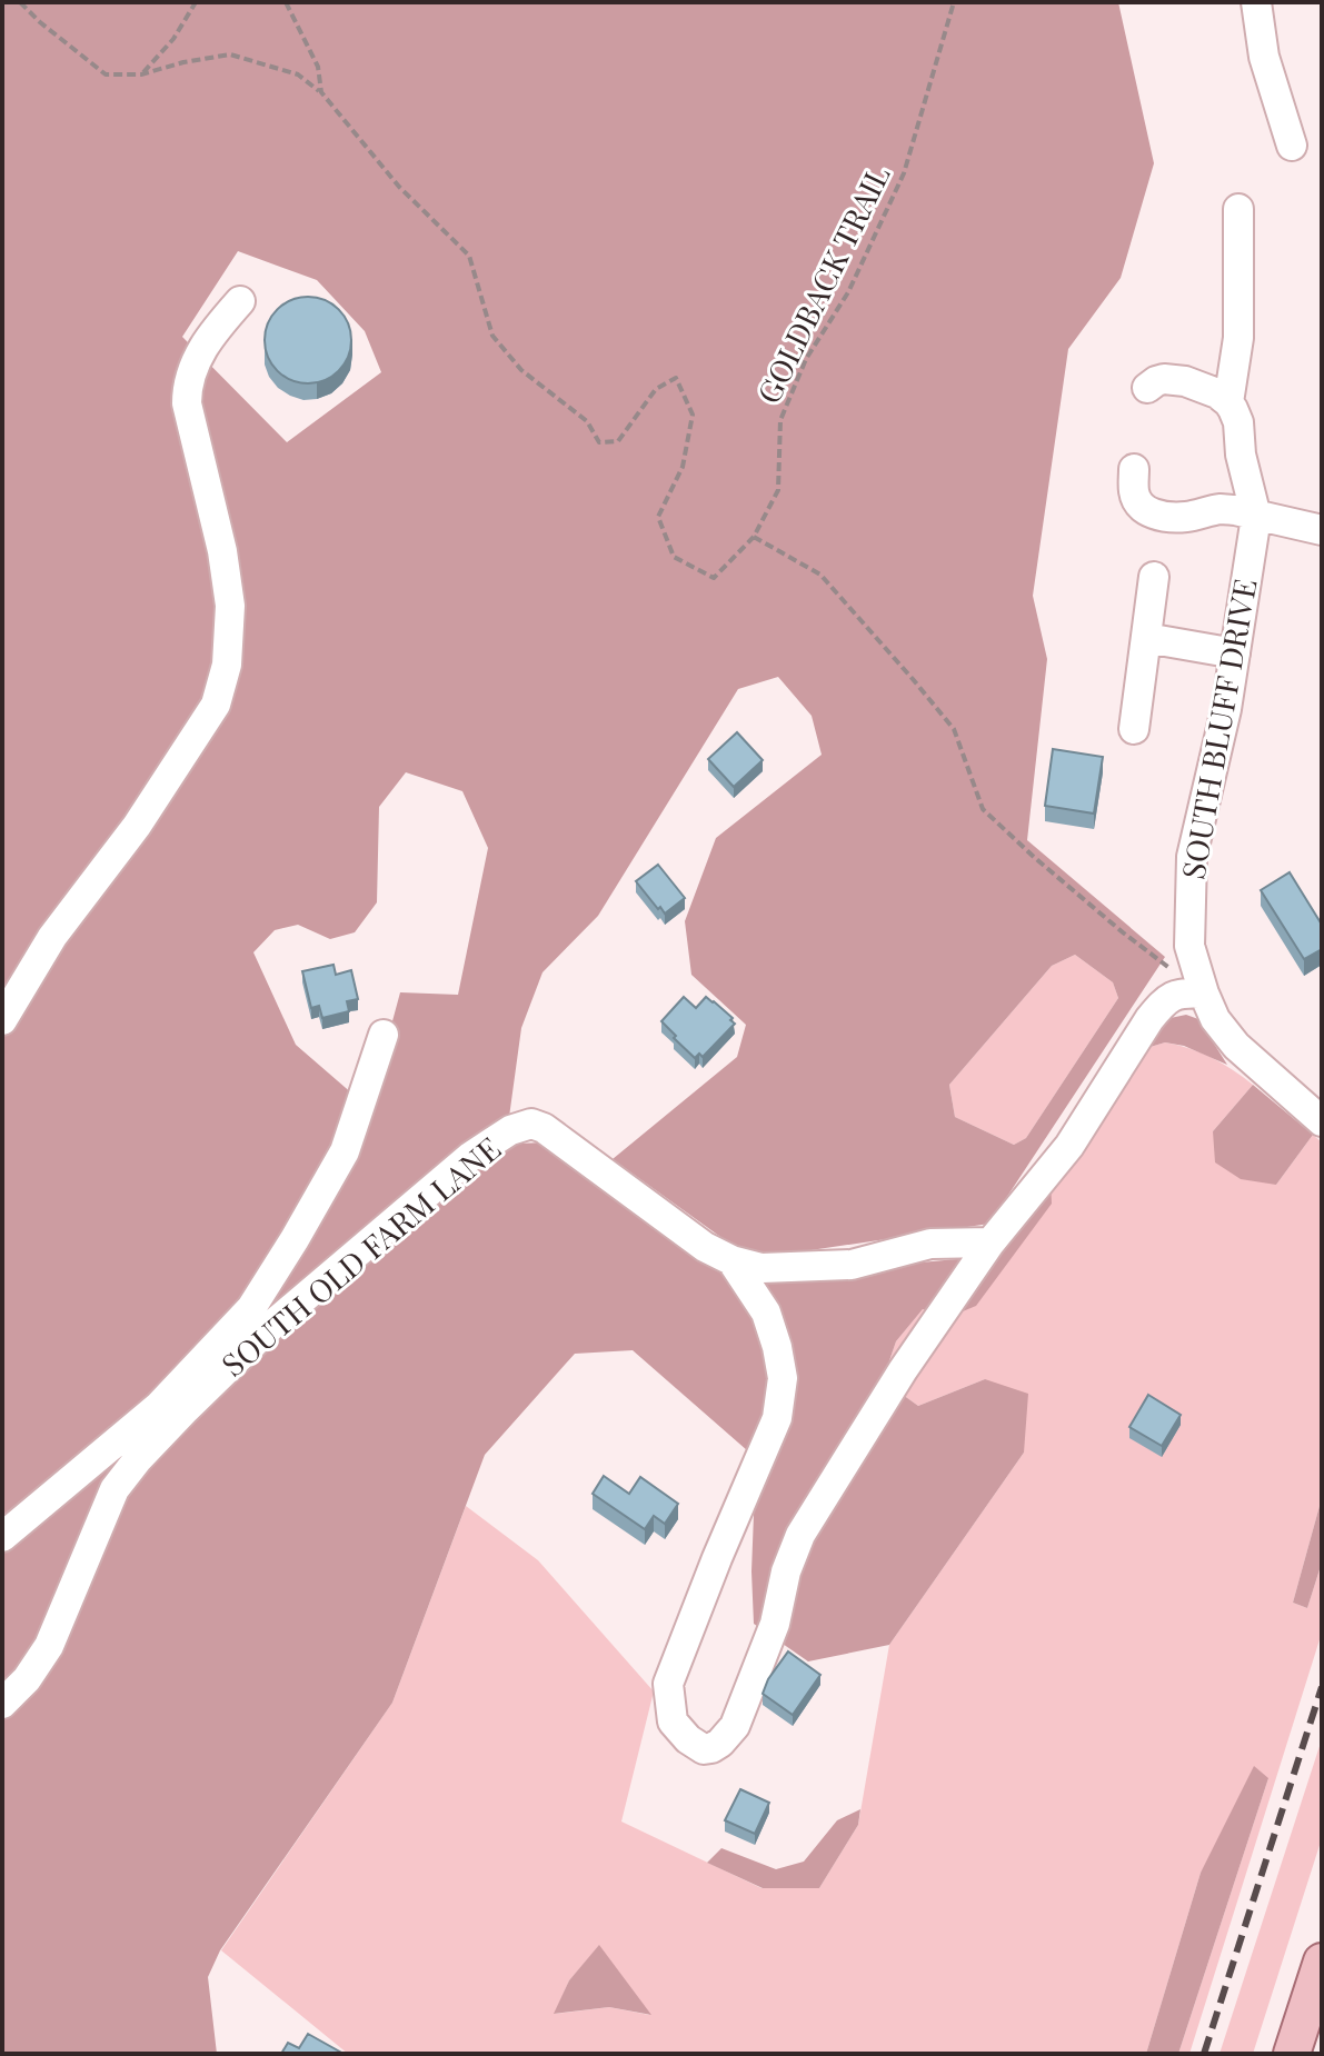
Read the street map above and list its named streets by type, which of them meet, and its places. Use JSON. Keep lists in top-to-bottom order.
{
  "streets": {
    "street": ["SOUTH BLUFF DRIVE", "SOUTH OLD FARM LANE"],
    "path": ["GOLDBACK TRAIL"]
  }
}
